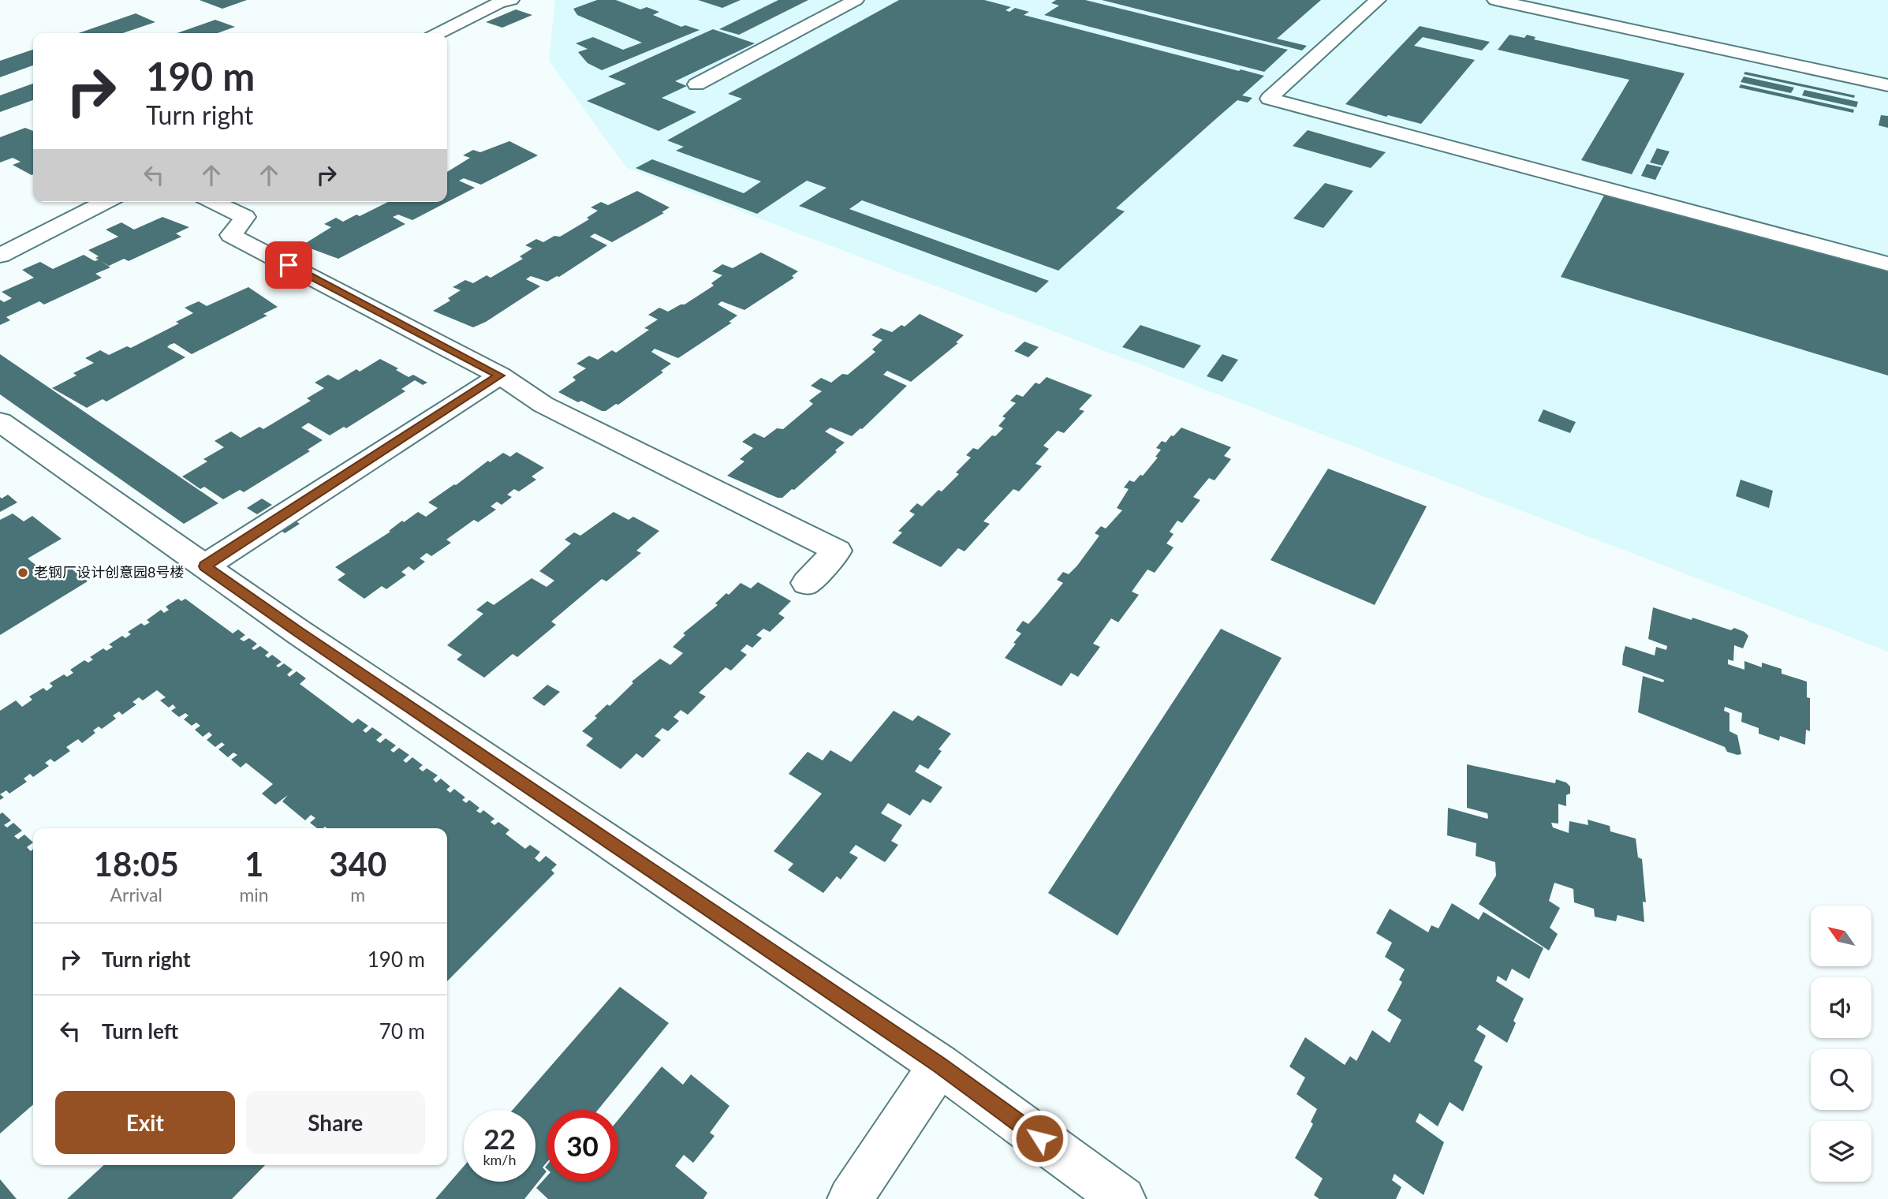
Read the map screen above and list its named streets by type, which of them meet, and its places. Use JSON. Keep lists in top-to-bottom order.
{
  "places": ["老钢厂设计创意园8号楼"],
  "north": "top left",
  "page": {
    "turn": ["190 m", "Turn right"],
    "eta": [
      "18:05",
      "Arrival",
      "1",
      "min",
      "340",
      "m"
    ],
    "list": [
      {
        "name": "Turn right",
        "value": "190 m"
      },
      {
        "name": "Turn left",
        "value": "70 m"
      }
    ],
    "buttons": ["Exit", "Share"],
    "speed": "22 km/h",
    "limit": "30"
  }
}
